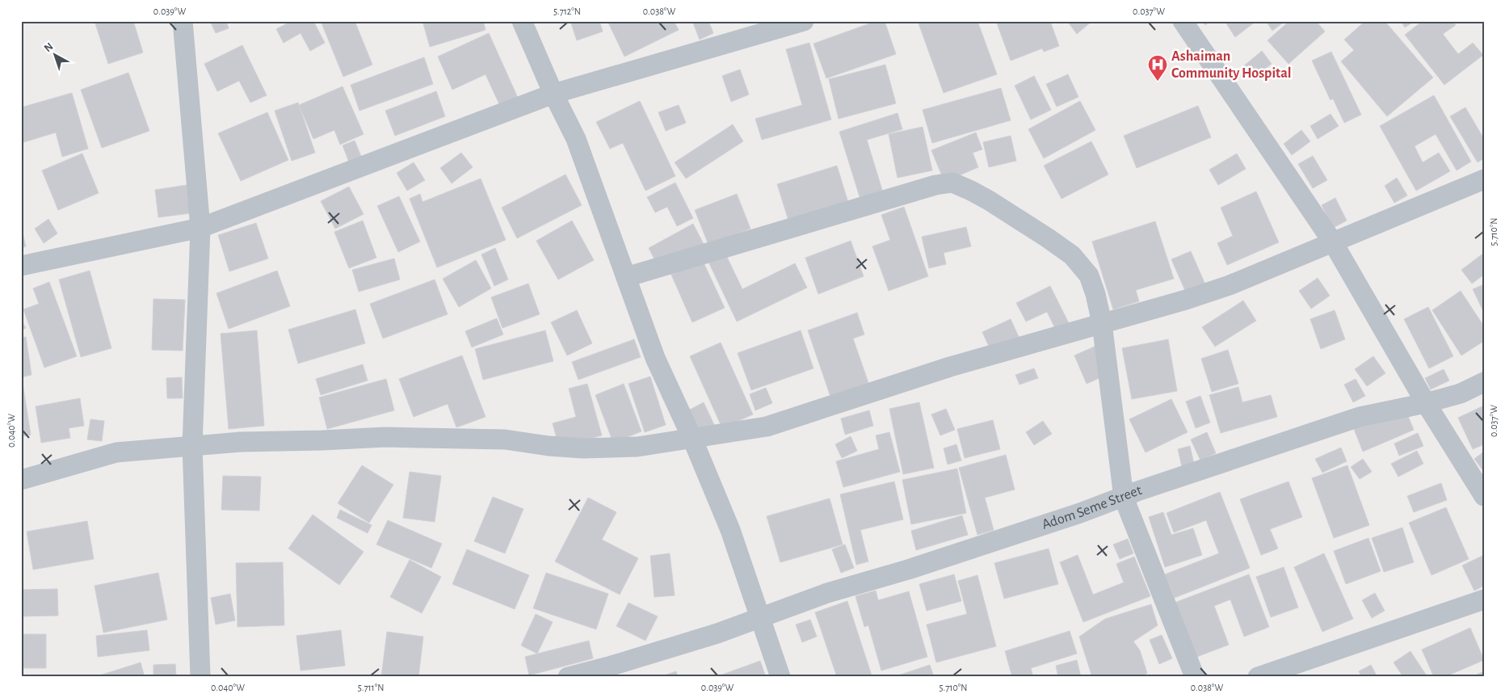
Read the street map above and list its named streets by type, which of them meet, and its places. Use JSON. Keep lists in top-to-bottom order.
{
  "streets": {
    "street": ["Adom Seme Street"]
  },
  "places": {
    "hospital": ["Ashaiman Community Hospital"]
  },
  "north": "top left",
  "coordinates": [
    "0.039°W",
    "5.712°N",
    "0.038°W",
    "0.037°W",
    "5.710°N",
    "0.040°W",
    "5.711°N"
  ]
}
